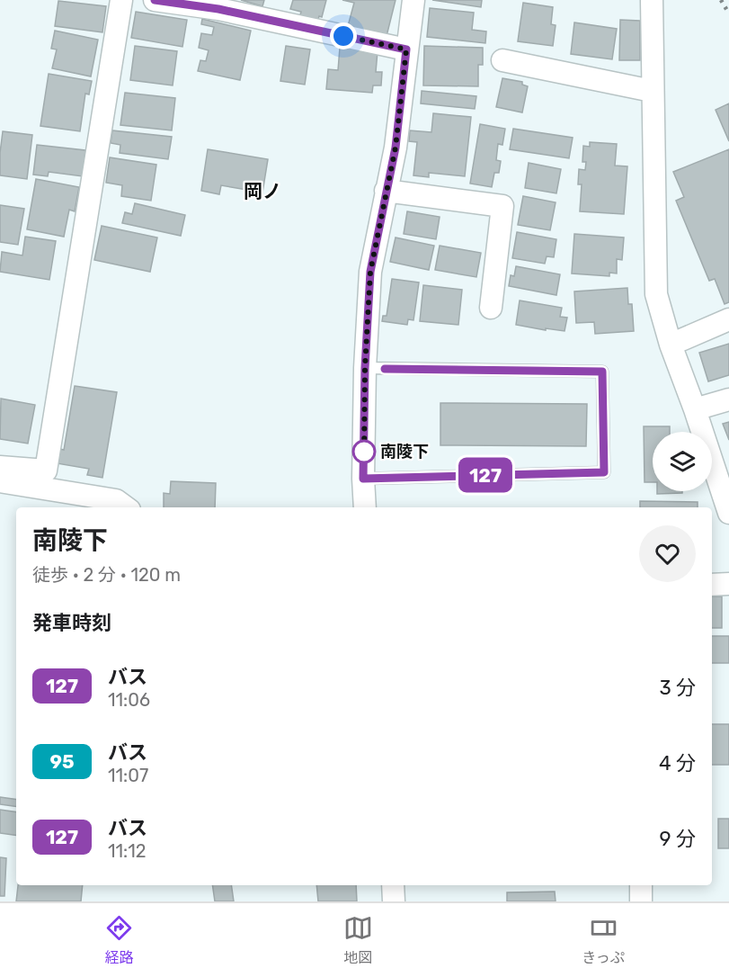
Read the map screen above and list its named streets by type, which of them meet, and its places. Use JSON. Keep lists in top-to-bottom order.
{
  "districts": ["岡ノ"],
  "places": ["南陵下"],
  "lines": ["bus line 127"],
  "page": {
    "on_map": "127",
    "heading": [
      ["南陵下", "徒歩 · 2 分 · 120 m"],
      "発車時刻"
    ],
    "list": [
      {
        "mark": "127",
        "name": "バス",
        "note": "11:06",
        "value": "3 分"
      },
      {
        "mark": "95",
        "name": "バス",
        "note": "11:07",
        "value": "4 分"
      },
      {
        "mark": "127",
        "name": "バス",
        "note": "11:12",
        "value": "9 分"
      }
    ],
    "tabs": ["経路", "地図", "きっぷ"]
  }
}
